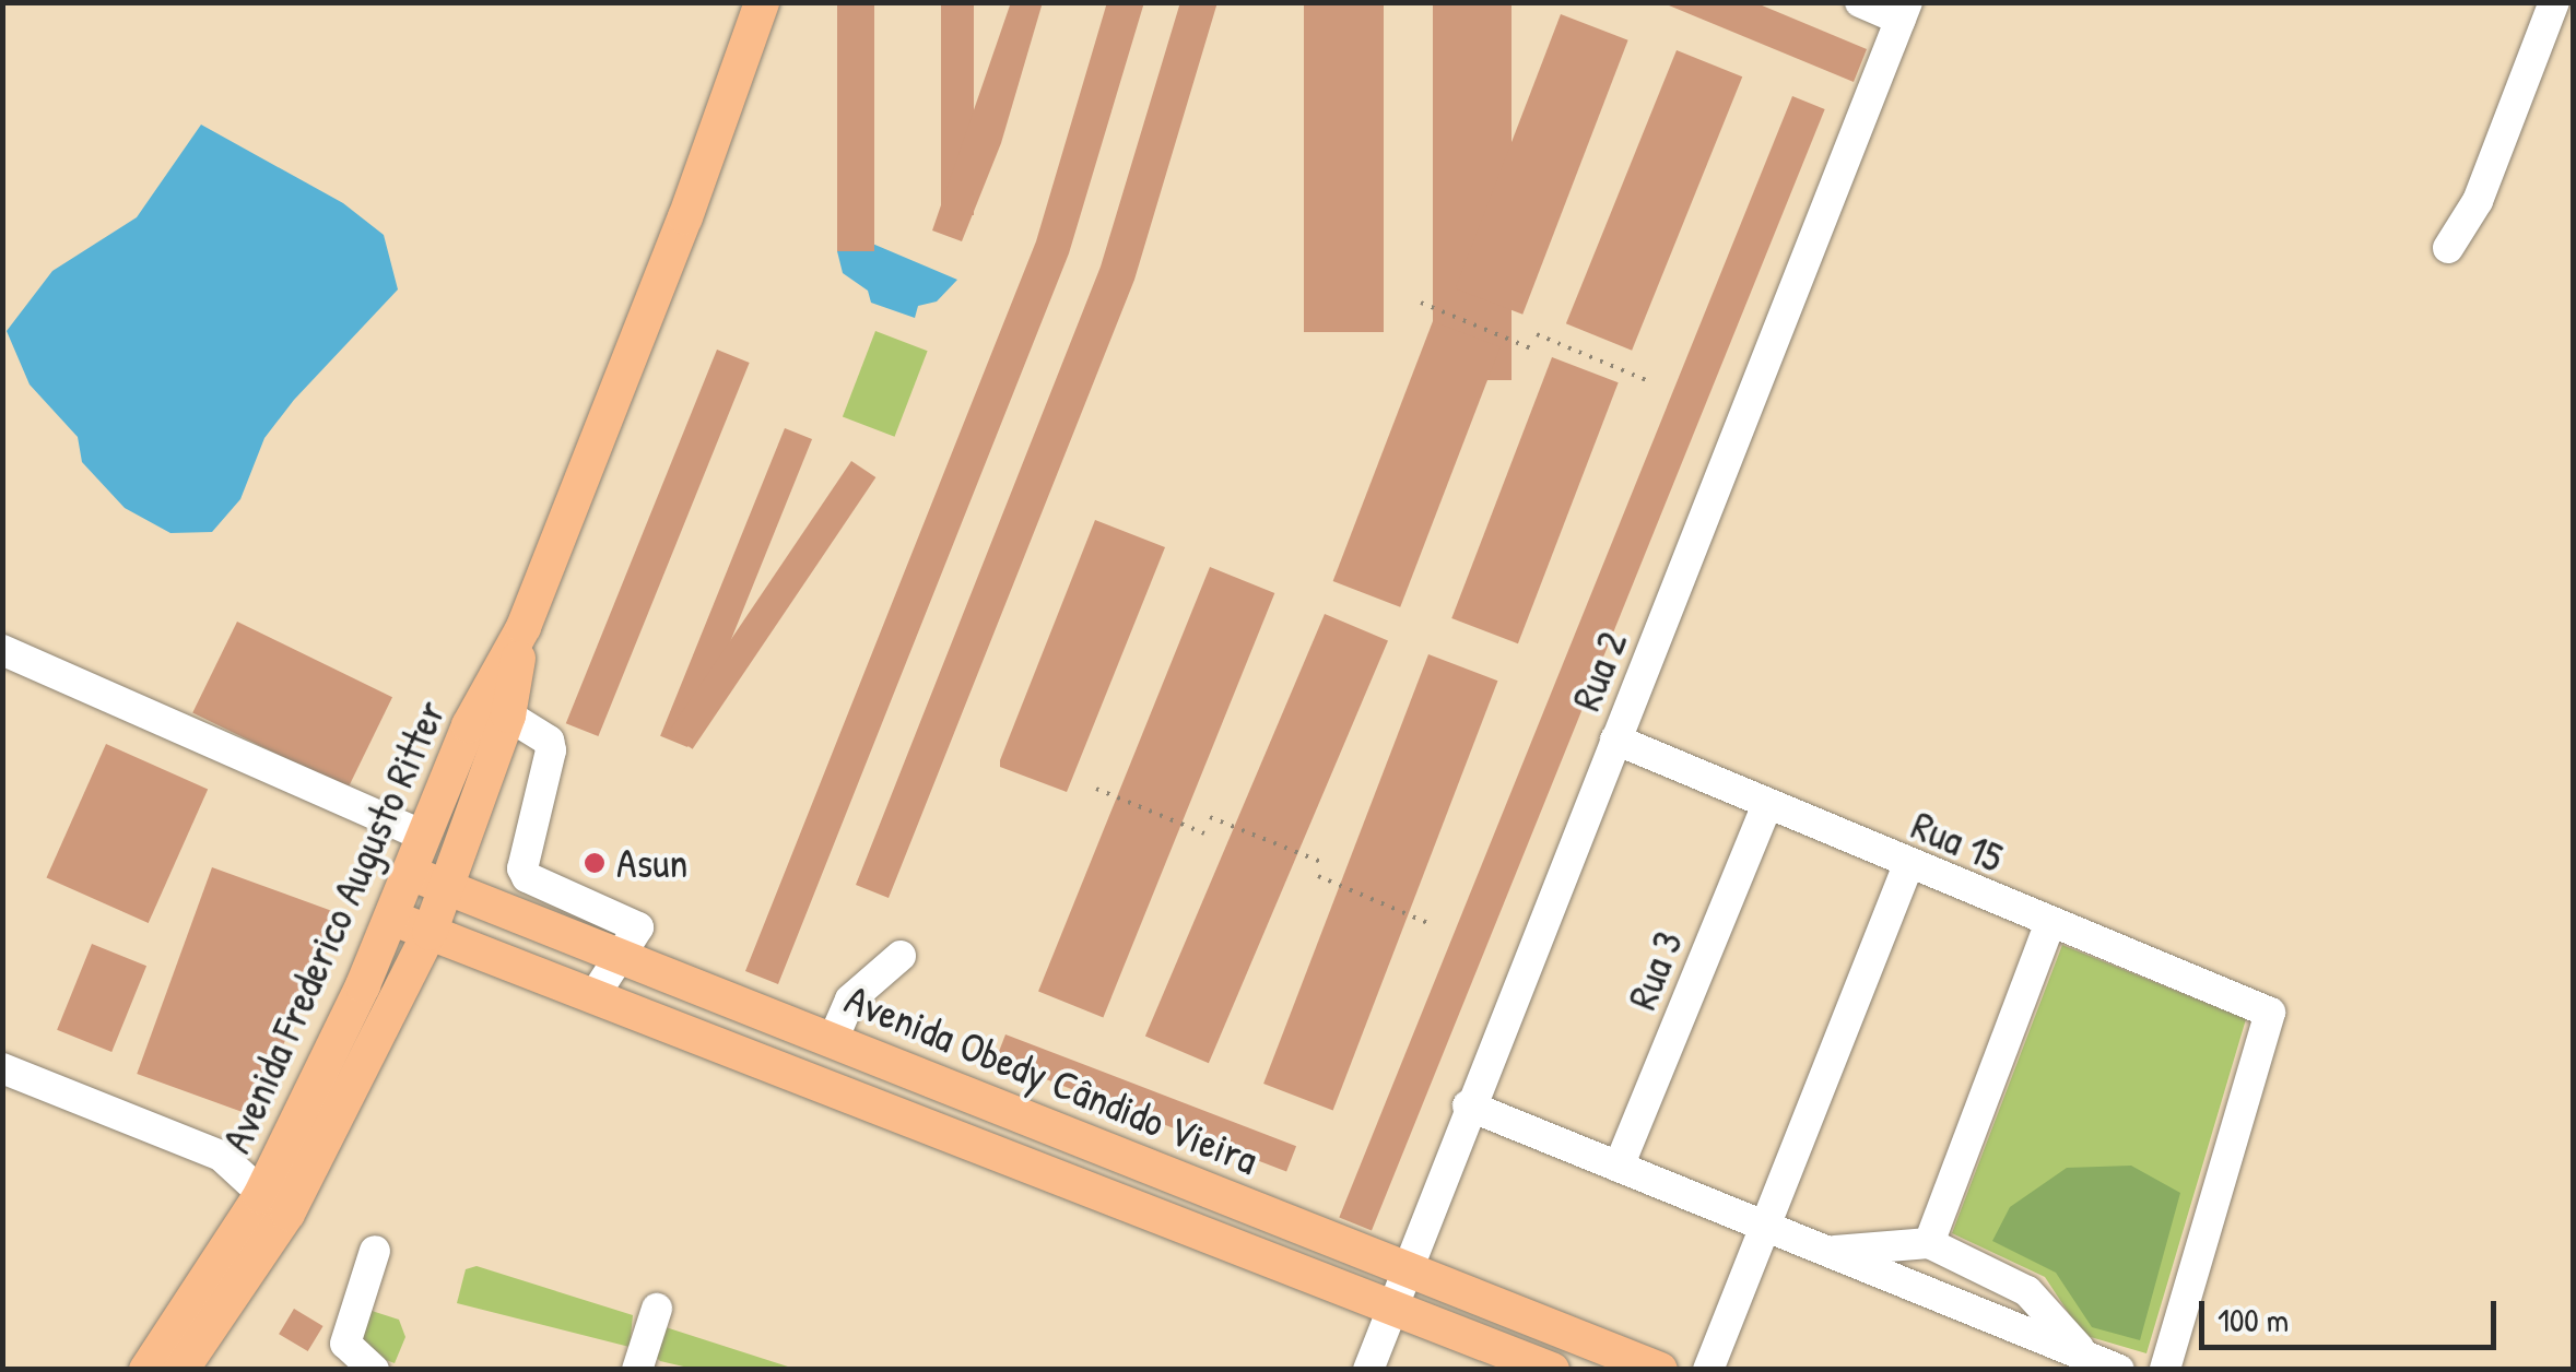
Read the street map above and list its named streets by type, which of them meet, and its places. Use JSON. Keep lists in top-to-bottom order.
{
  "streets": {
    "main road": ["Avenida Frederico Augusto Ritter", "Avenida Obedy Cândido Vieira"],
    "street": ["Rua 2", "Rua 15", "Rua 3"]
  },
  "crossings": [
    ["Rua 2", "Rua 15"],
    ["Rua 2", "Avenida Obedy Cândido Vieira"],
    ["Rua 15", "Rua 3"],
    ["Avenida Frederico Augusto Ritter", "Avenida Obedy Cândido Vieira"]
  ],
  "places": ["Asun"],
  "scale_bar": "100 m"
}
